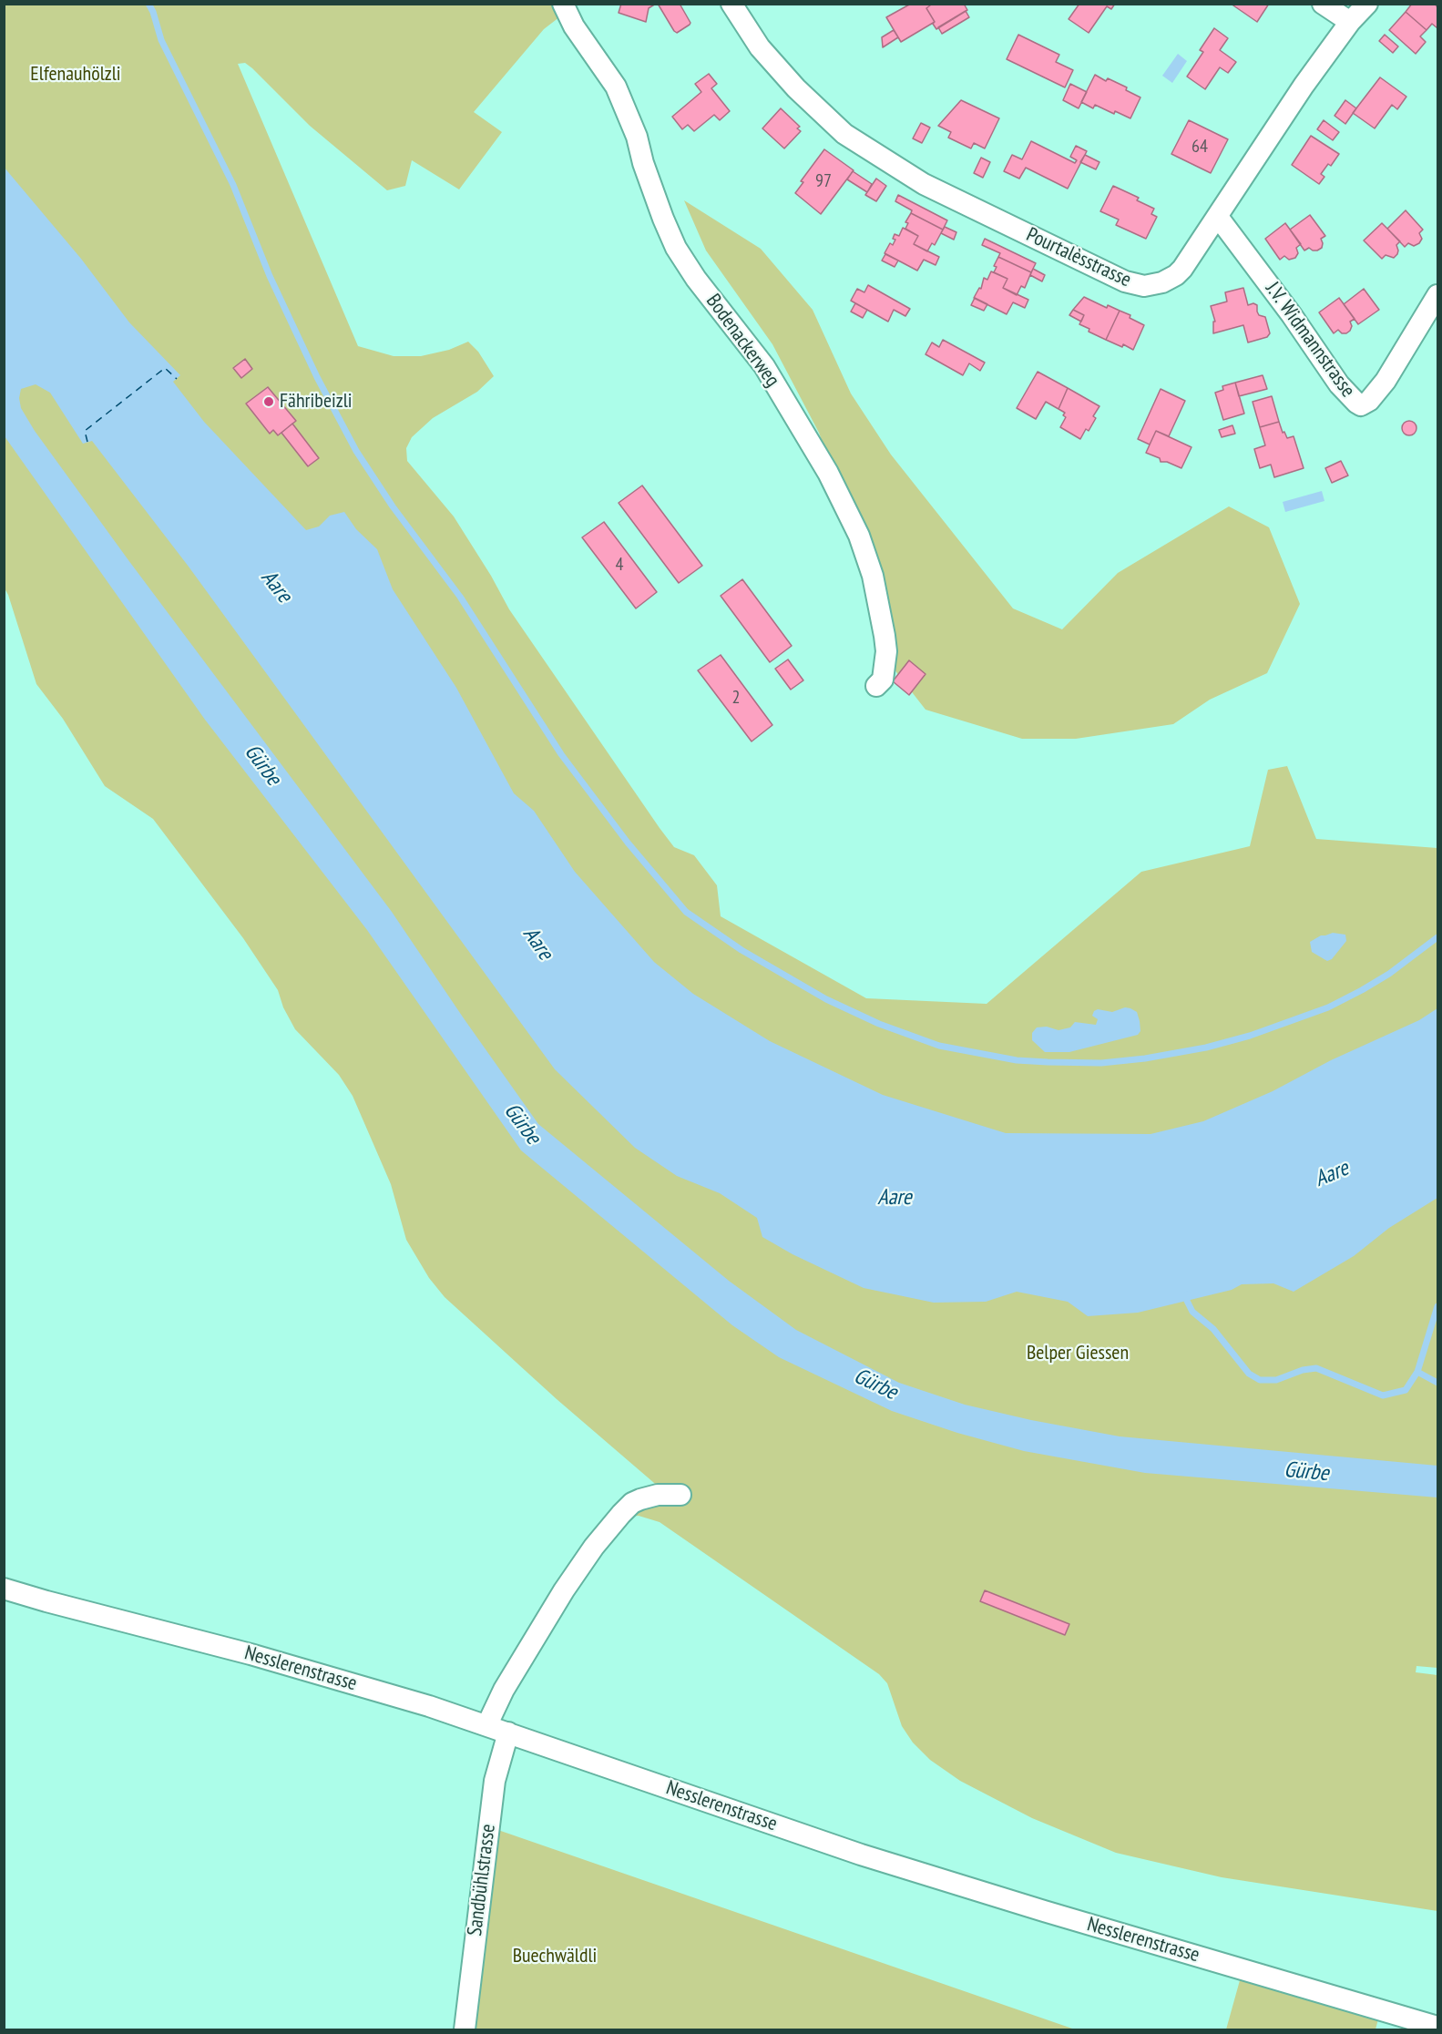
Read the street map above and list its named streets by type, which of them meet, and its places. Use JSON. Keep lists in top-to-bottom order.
{
  "streets": {
    "street": [
      "Pourtalèsstrasse",
      "J.V. Widmannstrasse",
      "Bodenackerweg",
      "Nesslerenstrasse",
      "Sandbühlstrasse"
    ]
  },
  "crossings": [
    ["Pourtalèsstrasse", "J.V. Widmannstrasse"],
    ["Nesslerenstrasse", "Sandbühlstrasse"]
  ],
  "water": ["Aare", "Gürbe"],
  "parks": ["Elfenauhölzli", "Belper Giessen", "Buechwäldli"],
  "places": ["Fähribeizli"],
  "house_numbers": [
    "64",
    "97",
    "4",
    "2"
  ]
}
